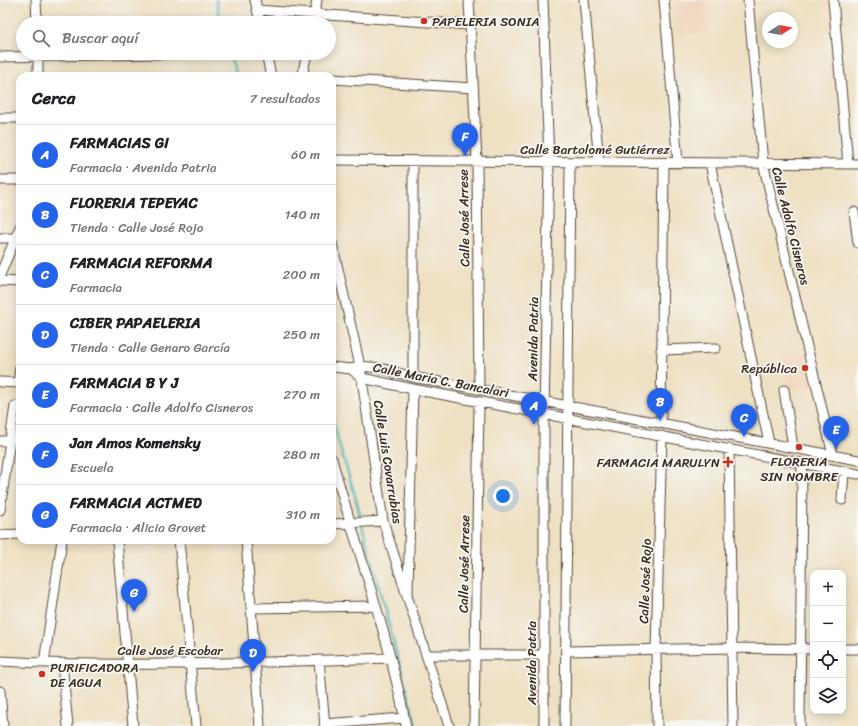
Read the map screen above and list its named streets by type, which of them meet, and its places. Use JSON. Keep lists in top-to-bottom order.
{
  "streets": {
    "street": [
      "Calle Bartolomé Gutiérrez",
      "Calle José Arrese",
      "Calle Adolfo Cisneros",
      "Avenida Patria",
      "Calle María C. Bancalari",
      "Calle Luis Covarrubias",
      "Calle José Rojo",
      "Calle José Escobar"
    ]
  },
  "crossings": [
    ["Calle Bartolomé Gutiérrez", "Calle José Arrese"],
    ["Calle Bartolomé Gutiérrez", "Calle Adolfo Cisneros"],
    ["Calle Bartolomé Gutiérrez", "Avenida Patria"],
    ["Calle José Arrese", "Calle María C. Bancalari"],
    ["Calle Adolfo Cisneros", "Calle María C. Bancalari"],
    ["Avenida Patria", "Calle María C. Bancalari"],
    ["Calle María C. Bancalari", "Calle Luis Covarrubias"],
    ["Calle María C. Bancalari", "Calle José Rojo"]
  ],
  "places": {
    "other": [
      "PAPELERIA SONIA",
      "República",
      "FLORERIA SIN NOMBRE",
      "PURIFICADORA DE AGUA"
    ],
    "health": ["FARMACIA MARULYN"]
  },
  "north": "right",
  "page": {
    "search": "Buscar aquí",
    "heading": ["Cerca", "7 resultados"],
    "pins": [
      "F",
      "B",
      "A",
      "C",
      "E",
      "G",
      "D"
    ],
    "list": [
      {
        "mark": "A",
        "name": "FARMACIAS GI",
        "note": "Farmacia · Avenida Patria",
        "value": "60 m"
      },
      {
        "mark": "B",
        "name": "FLORERIA TEPEYAC",
        "note": "Tienda · Calle José Rojo",
        "value": "140 m"
      },
      {
        "mark": "C",
        "name": "FARMACIA REFORMA",
        "note": "Farmacia",
        "value": "200 m"
      },
      {
        "mark": "D",
        "name": "CIBER PAPAELERIA",
        "note": "Tienda · Calle Genaro García",
        "value": "250 m"
      },
      {
        "mark": "E",
        "name": "FARMACIA B Y J",
        "note": "Farmacia · Calle Adolfo Cisneros",
        "value": "270 m"
      },
      {
        "mark": "F",
        "name": "Jan Amos Komensky",
        "note": "Escuela",
        "value": "280 m"
      },
      {
        "mark": "G",
        "name": "FARMACIA ACTMED",
        "note": "Farmacia · Alicia Grovet",
        "value": "310 m"
      }
    ],
    "map_buttons": ["+", "−"]
  }
}
